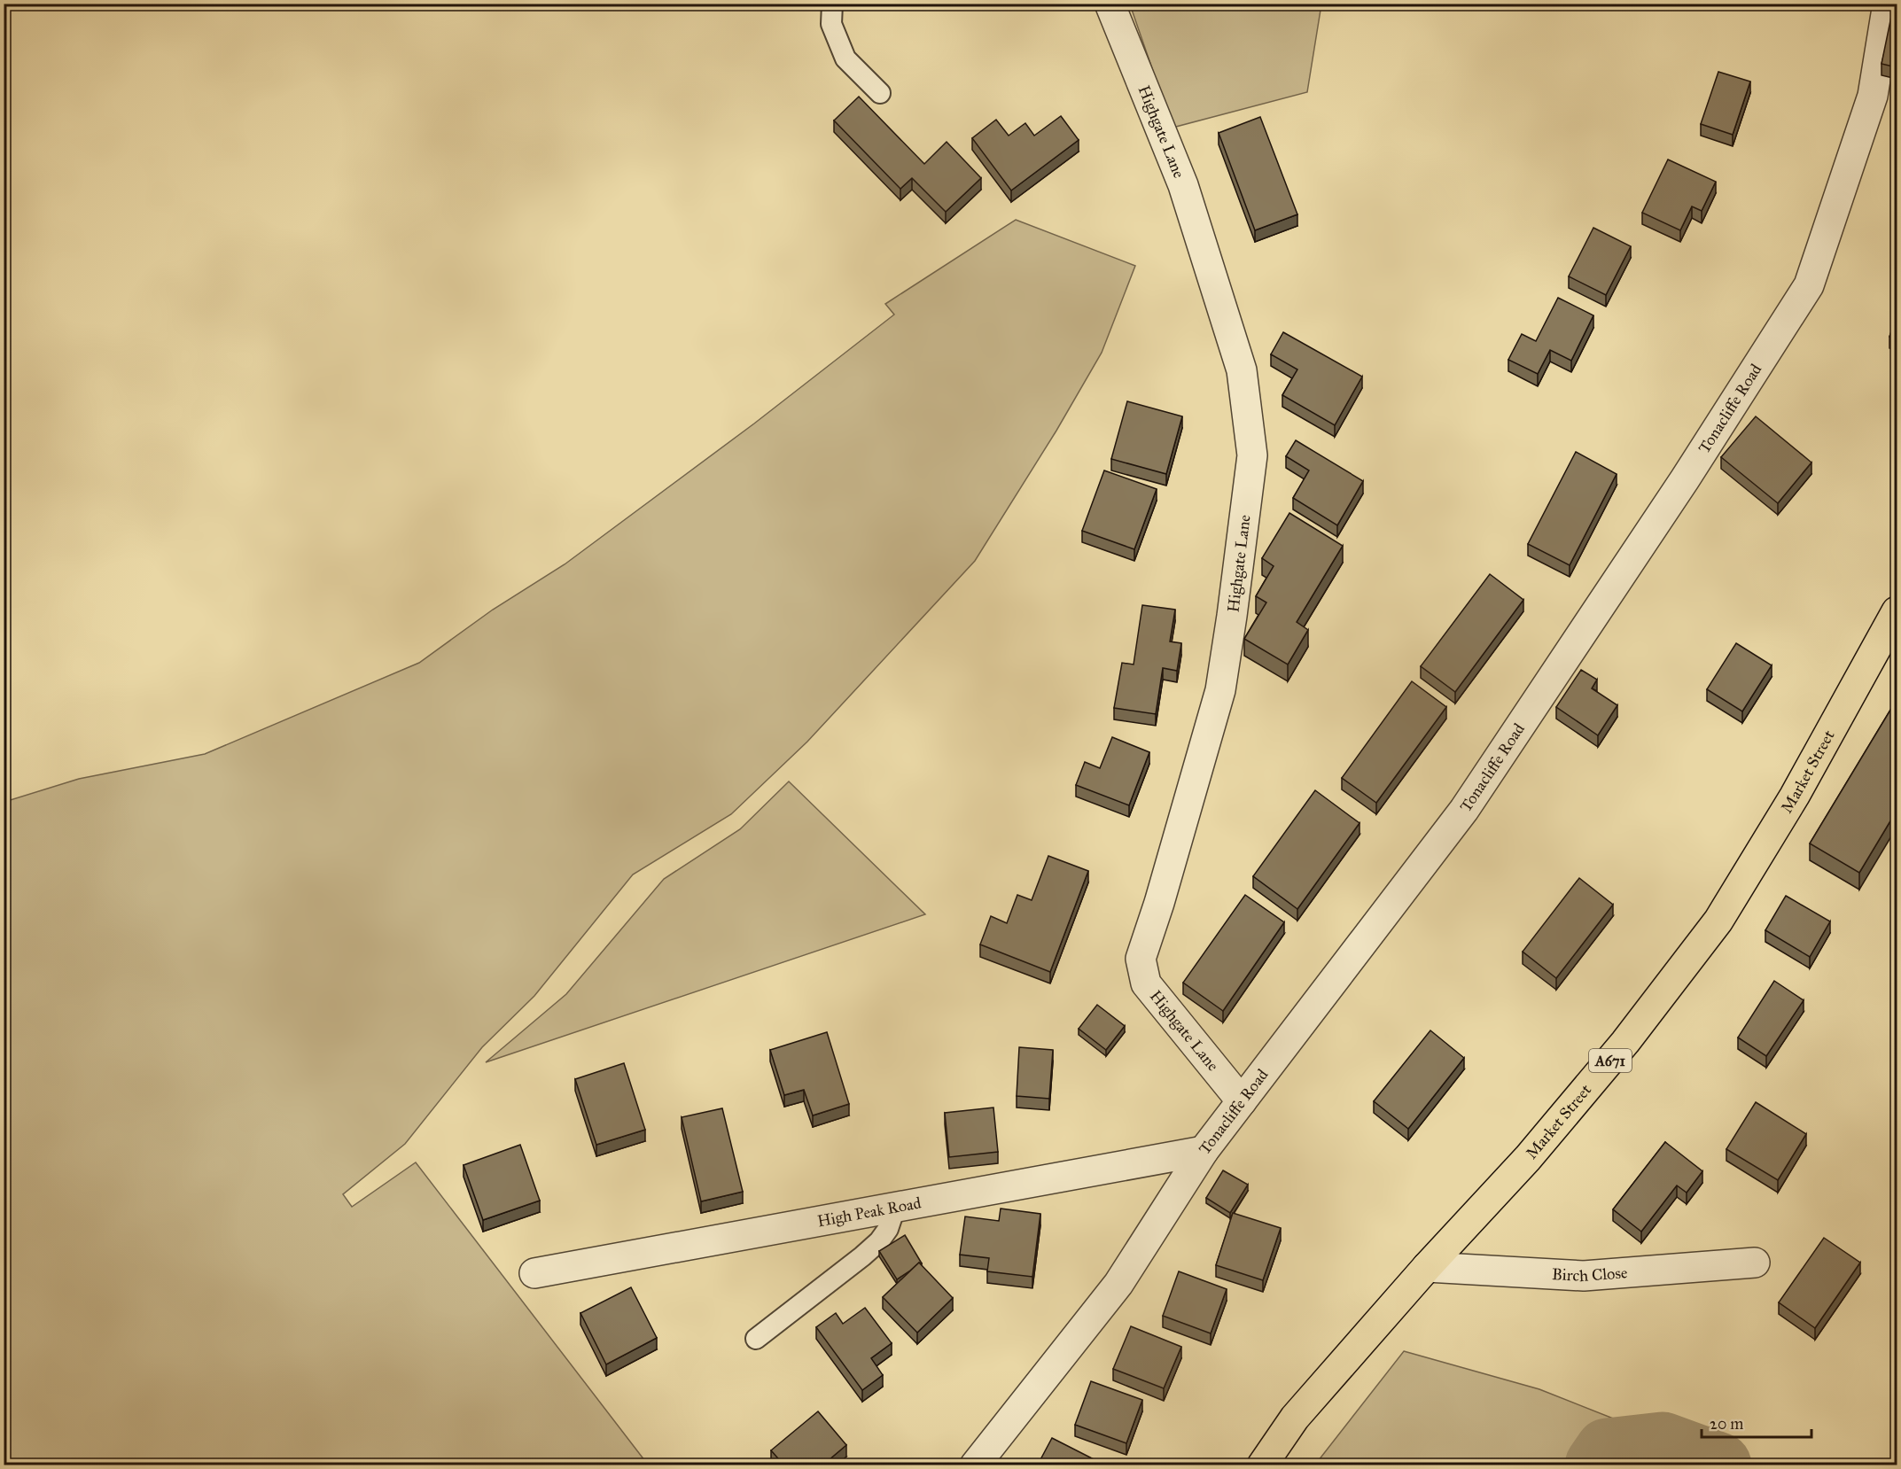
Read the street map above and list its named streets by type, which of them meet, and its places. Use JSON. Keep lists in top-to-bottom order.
{
  "streets": {
    "main road": ["Market Street", "A671"],
    "street": [
      "Highgate Lane",
      "Tonacliffe Road",
      "High Peak Road",
      "Birch Close"
    ]
  },
  "crossings": [
    ["Highgate Lane", "Tonacliffe Road"],
    ["Tonacliffe Road", "High Peak Road"],
    ["Market Street", "Birch Close"]
  ],
  "scale_bar": "20 m"
}
